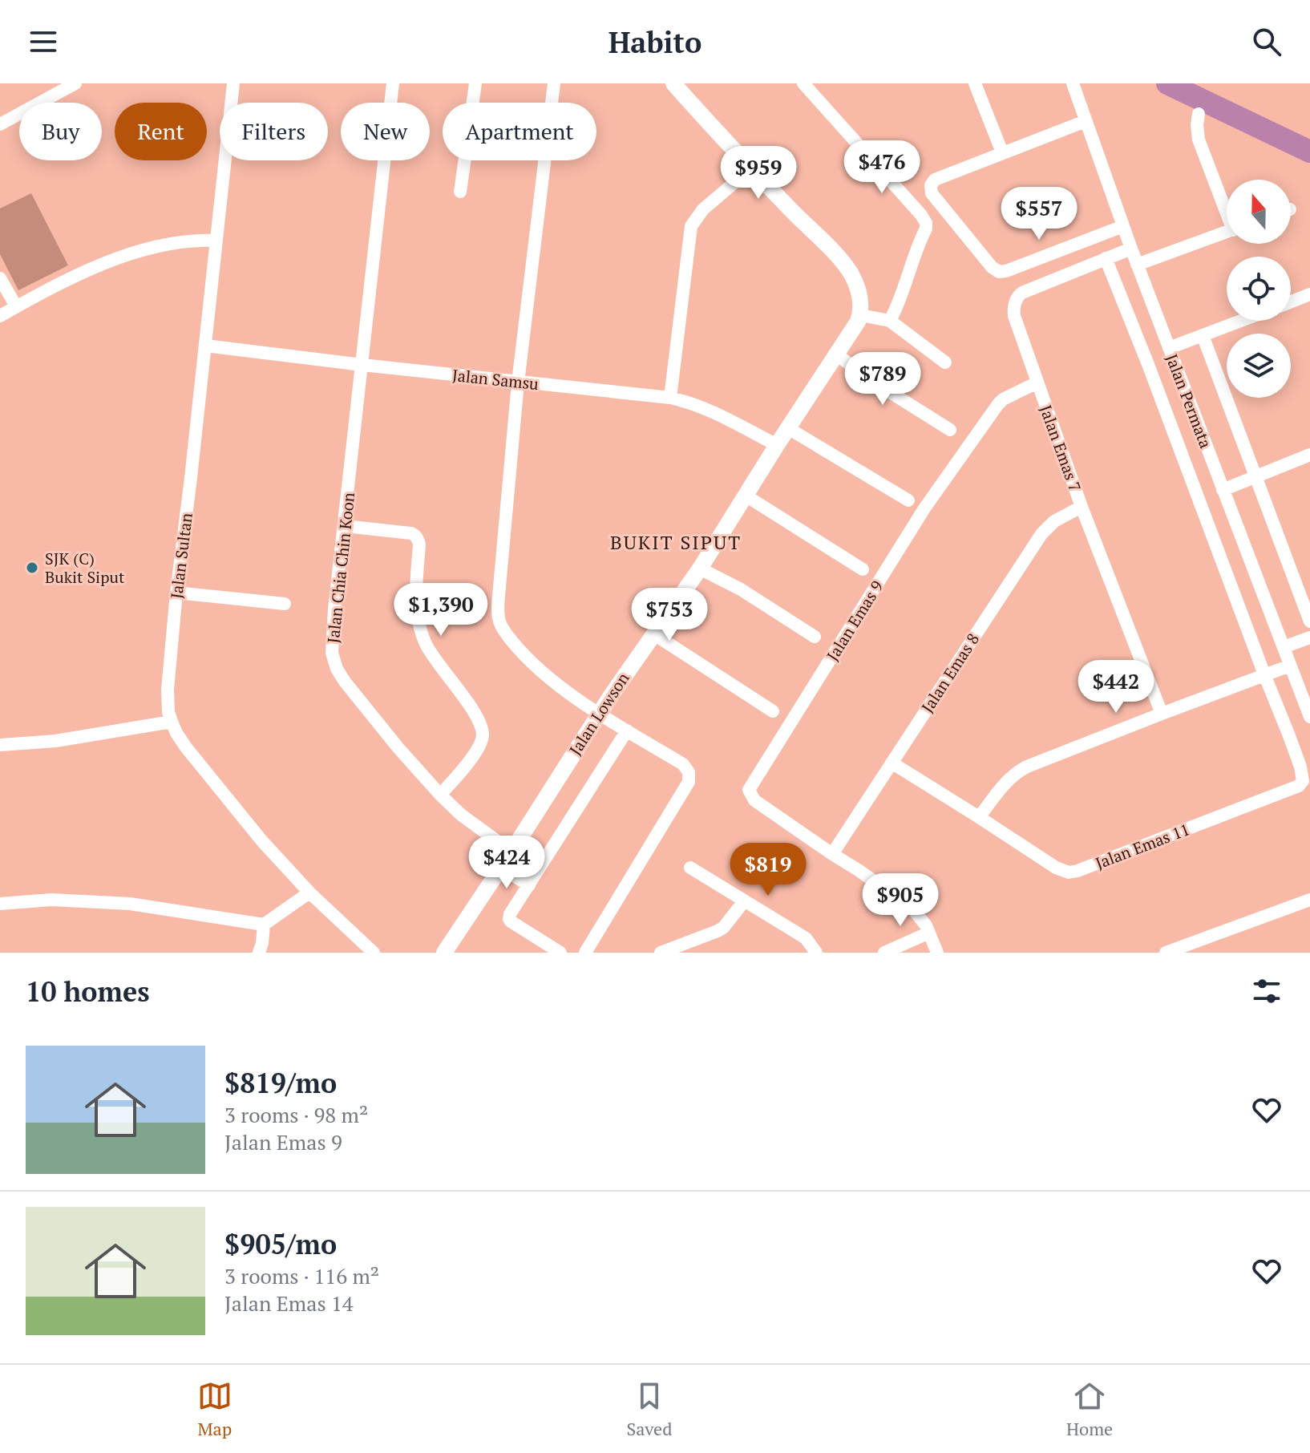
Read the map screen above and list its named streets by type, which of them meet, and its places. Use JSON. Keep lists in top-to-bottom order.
{
  "streets": {
    "street": [
      "Jalan Samsu",
      "Jalan Permata",
      "Jalan Emas 7",
      "Jalan Sultan",
      "Jalan Chia Chin Koon",
      "Jalan Emas 9",
      "Jalan Emas 8",
      "Jalan Lowson",
      "Jalan Emas 11"
    ]
  },
  "crossings": [
    ["Jalan Samsu", "Jalan Sultan"],
    ["Jalan Samsu", "Jalan Chia Chin Koon"],
    ["Jalan Samsu", "Jalan Lowson"],
    ["Jalan Permata", "Jalan Emas 7"],
    ["Jalan Emas 7", "Jalan Emas 9"],
    ["Jalan Emas 7", "Jalan Emas 8"],
    ["Jalan Chia Chin Koon", "Jalan Lowson"],
    ["Jalan Emas 9", "Jalan Emas 8"],
    ["Jalan Emas 8", "Jalan Emas 11"]
  ],
  "districts": ["BUKIT SIPUT"],
  "places": ["SJK (C) Bukit Siput"],
  "north": "top",
  "page": {
    "header": "Habito",
    "chip": [
      "Buy",
      "Rent",
      "Filters",
      "New",
      "Apartment"
    ],
    "price": [
      "$476",
      "$959",
      "$557",
      "$789",
      "$1,390",
      "$753",
      "$442",
      "$424",
      "$819",
      "$905"
    ],
    "heading": "10 homes",
    "list": [
      {
        "name": "$819/mo",
        "note": "3 rooms · 98 m² · Jalan Emas 9"
      },
      {
        "name": "$905/mo",
        "note": "3 rooms · 116 m² · Jalan Emas 14"
      }
    ],
    "tabs": ["Map", "Saved", "Home"]
  }
}
